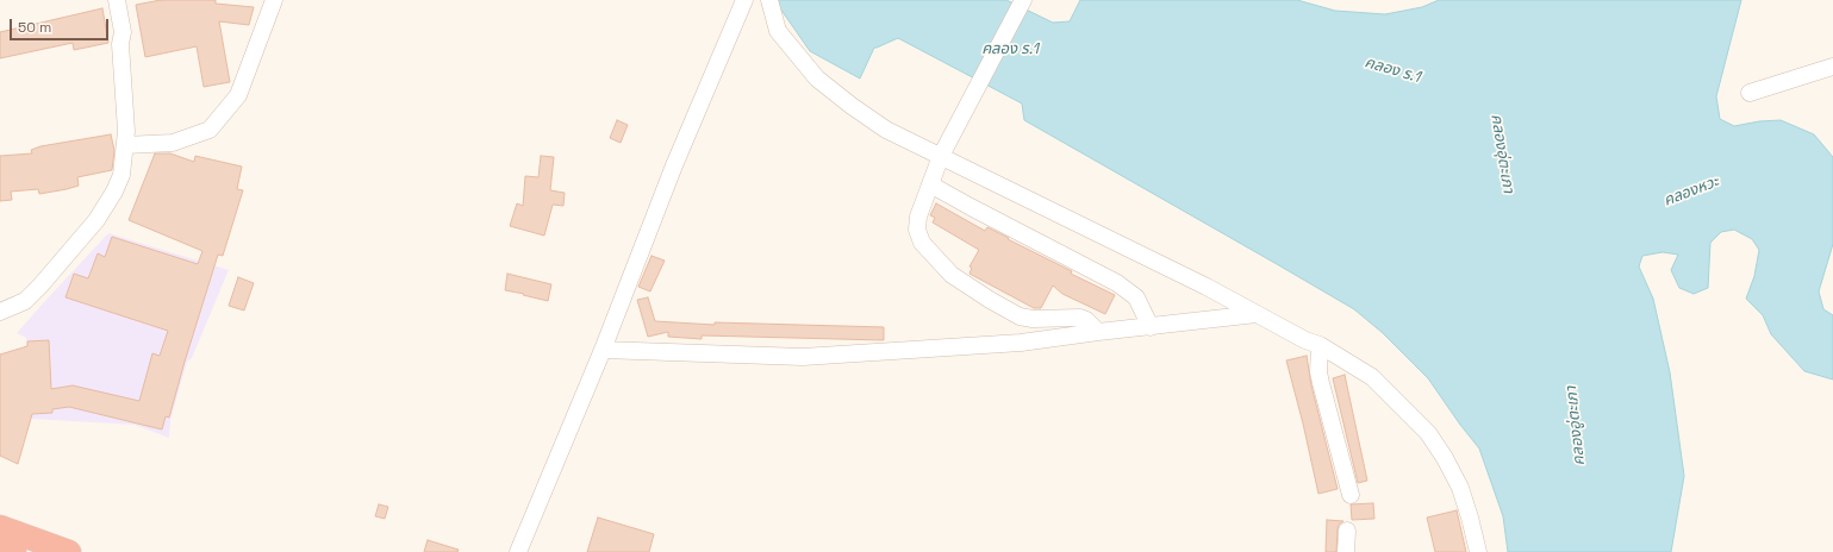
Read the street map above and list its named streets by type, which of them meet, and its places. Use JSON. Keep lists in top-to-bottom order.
{
  "water": [
    "คลอง ร.1",
    "คลองอุ่ตะเภา",
    "คลองหวะ",
    "คลองอู่ตะเภา"
  ],
  "scale_bar": "50 m"
}
